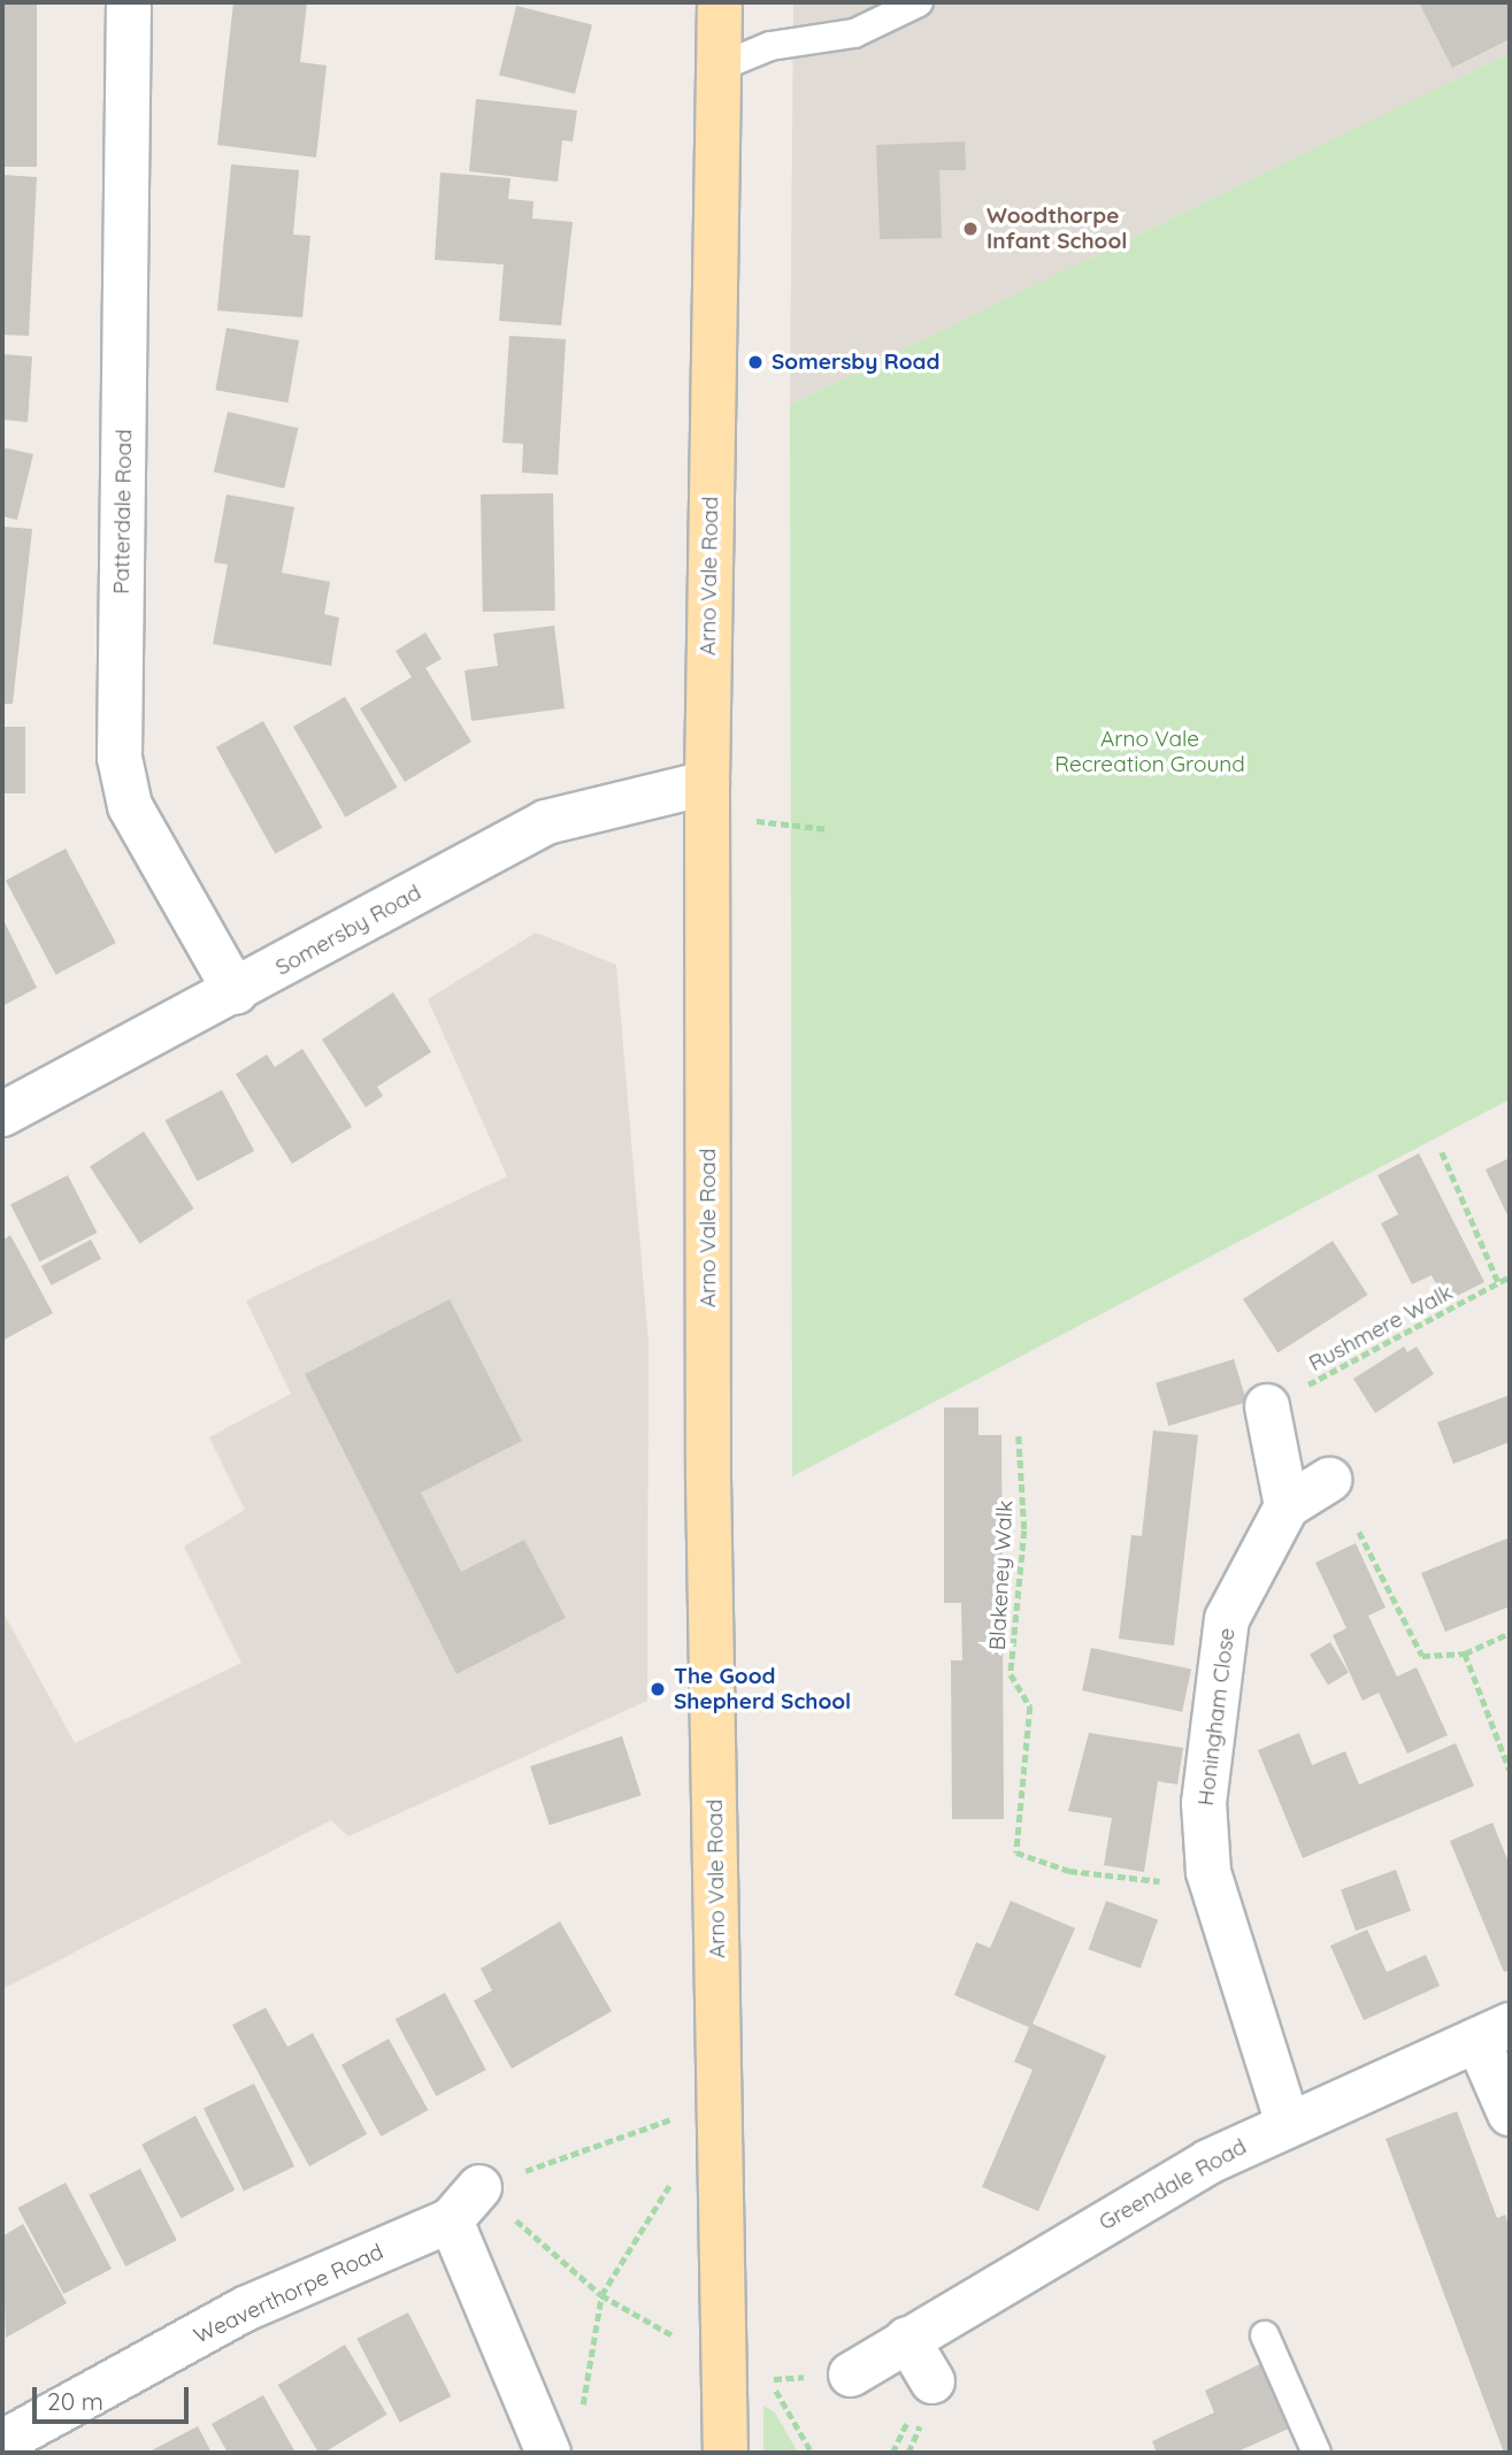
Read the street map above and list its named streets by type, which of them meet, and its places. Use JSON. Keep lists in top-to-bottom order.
{
  "streets": {
    "main road": ["Arno Vale Road"],
    "street": [
      "Patterdale Road",
      "Somersby Road",
      "Honingham Close",
      "Greendale Road",
      "Weaverthorpe Road"
    ],
    "path": ["Rushmere Walk", "Blakeney Walk"]
  },
  "crossings": [
    ["Patterdale Road", "Somersby Road"],
    ["Arno Vale Road", "Somersby Road"],
    ["Blakeney Walk", "Honingham Close"],
    ["Honingham Close", "Greendale Road"]
  ],
  "parks": ["Arno Vale Recreation Ground"],
  "places": ["Woodthorpe Infant School", "Somersby Road", "The Good Shepherd School"],
  "scale_bar": "20 m"
}
